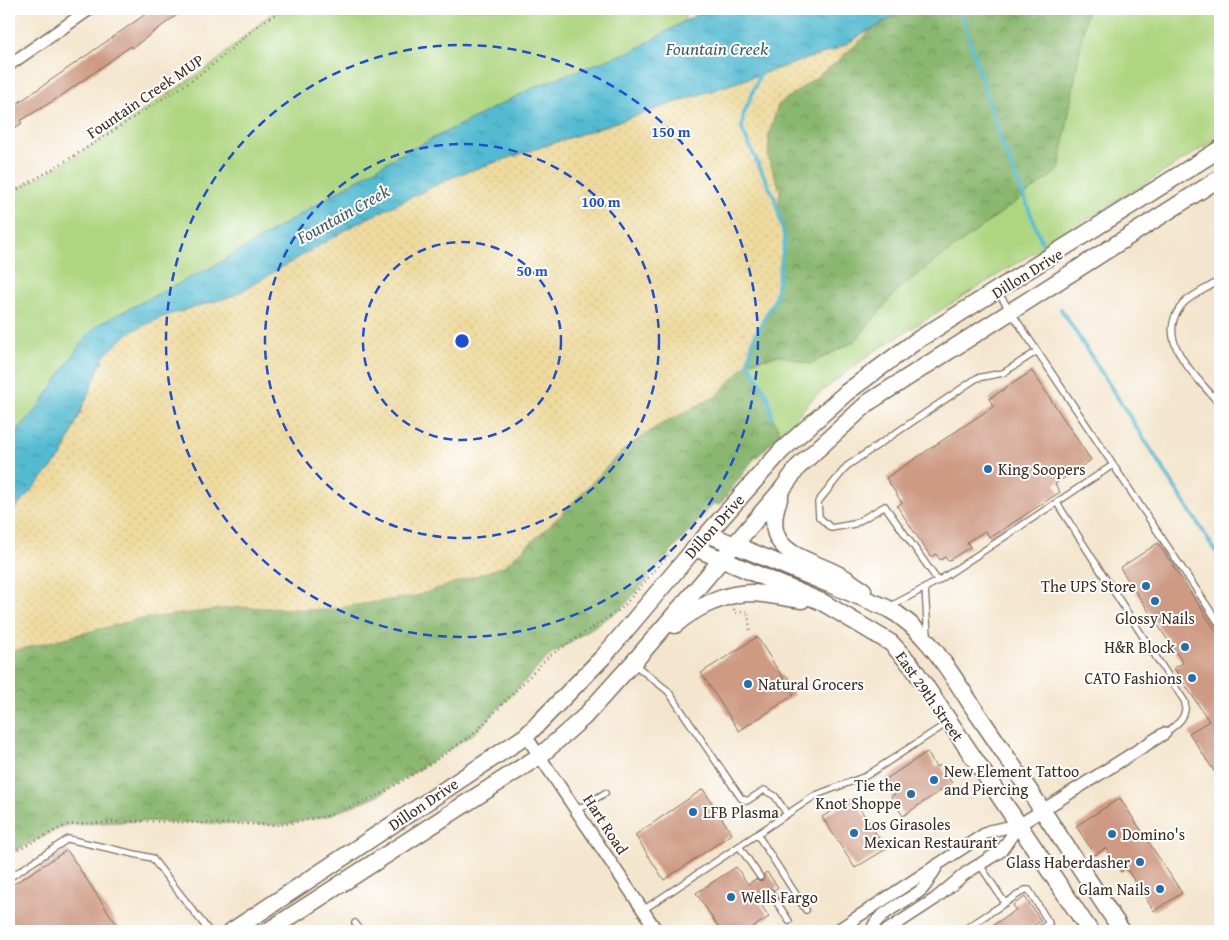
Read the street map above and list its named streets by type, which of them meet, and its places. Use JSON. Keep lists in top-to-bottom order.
{
  "streets": {
    "main road": ["Dillon Drive", "East 29th Street"],
    "street": ["Hart Road"],
    "path": ["Fountain Creek MUP"]
  },
  "crossings": [
    ["Dillon Drive", "East 29th Street"],
    ["Dillon Drive", "Hart Road"]
  ],
  "water": ["Fountain Creek"],
  "places": [
    "King Soopers",
    "The UPS Store",
    "Glossy Nails",
    "H&R Block",
    "CATO Fashions",
    "Natural Grocers",
    "New Element Tattoo and Piercing",
    "Tie the Knot Shoppe",
    "LFB Plasma",
    "Los Girasoles Mexican Restaurant",
    "Domino's",
    "Glass Haberdasher",
    "Glam Nails",
    "Wells Fargo"
  ],
  "rings": ["150 m", "100 m", "50 m"]
}
